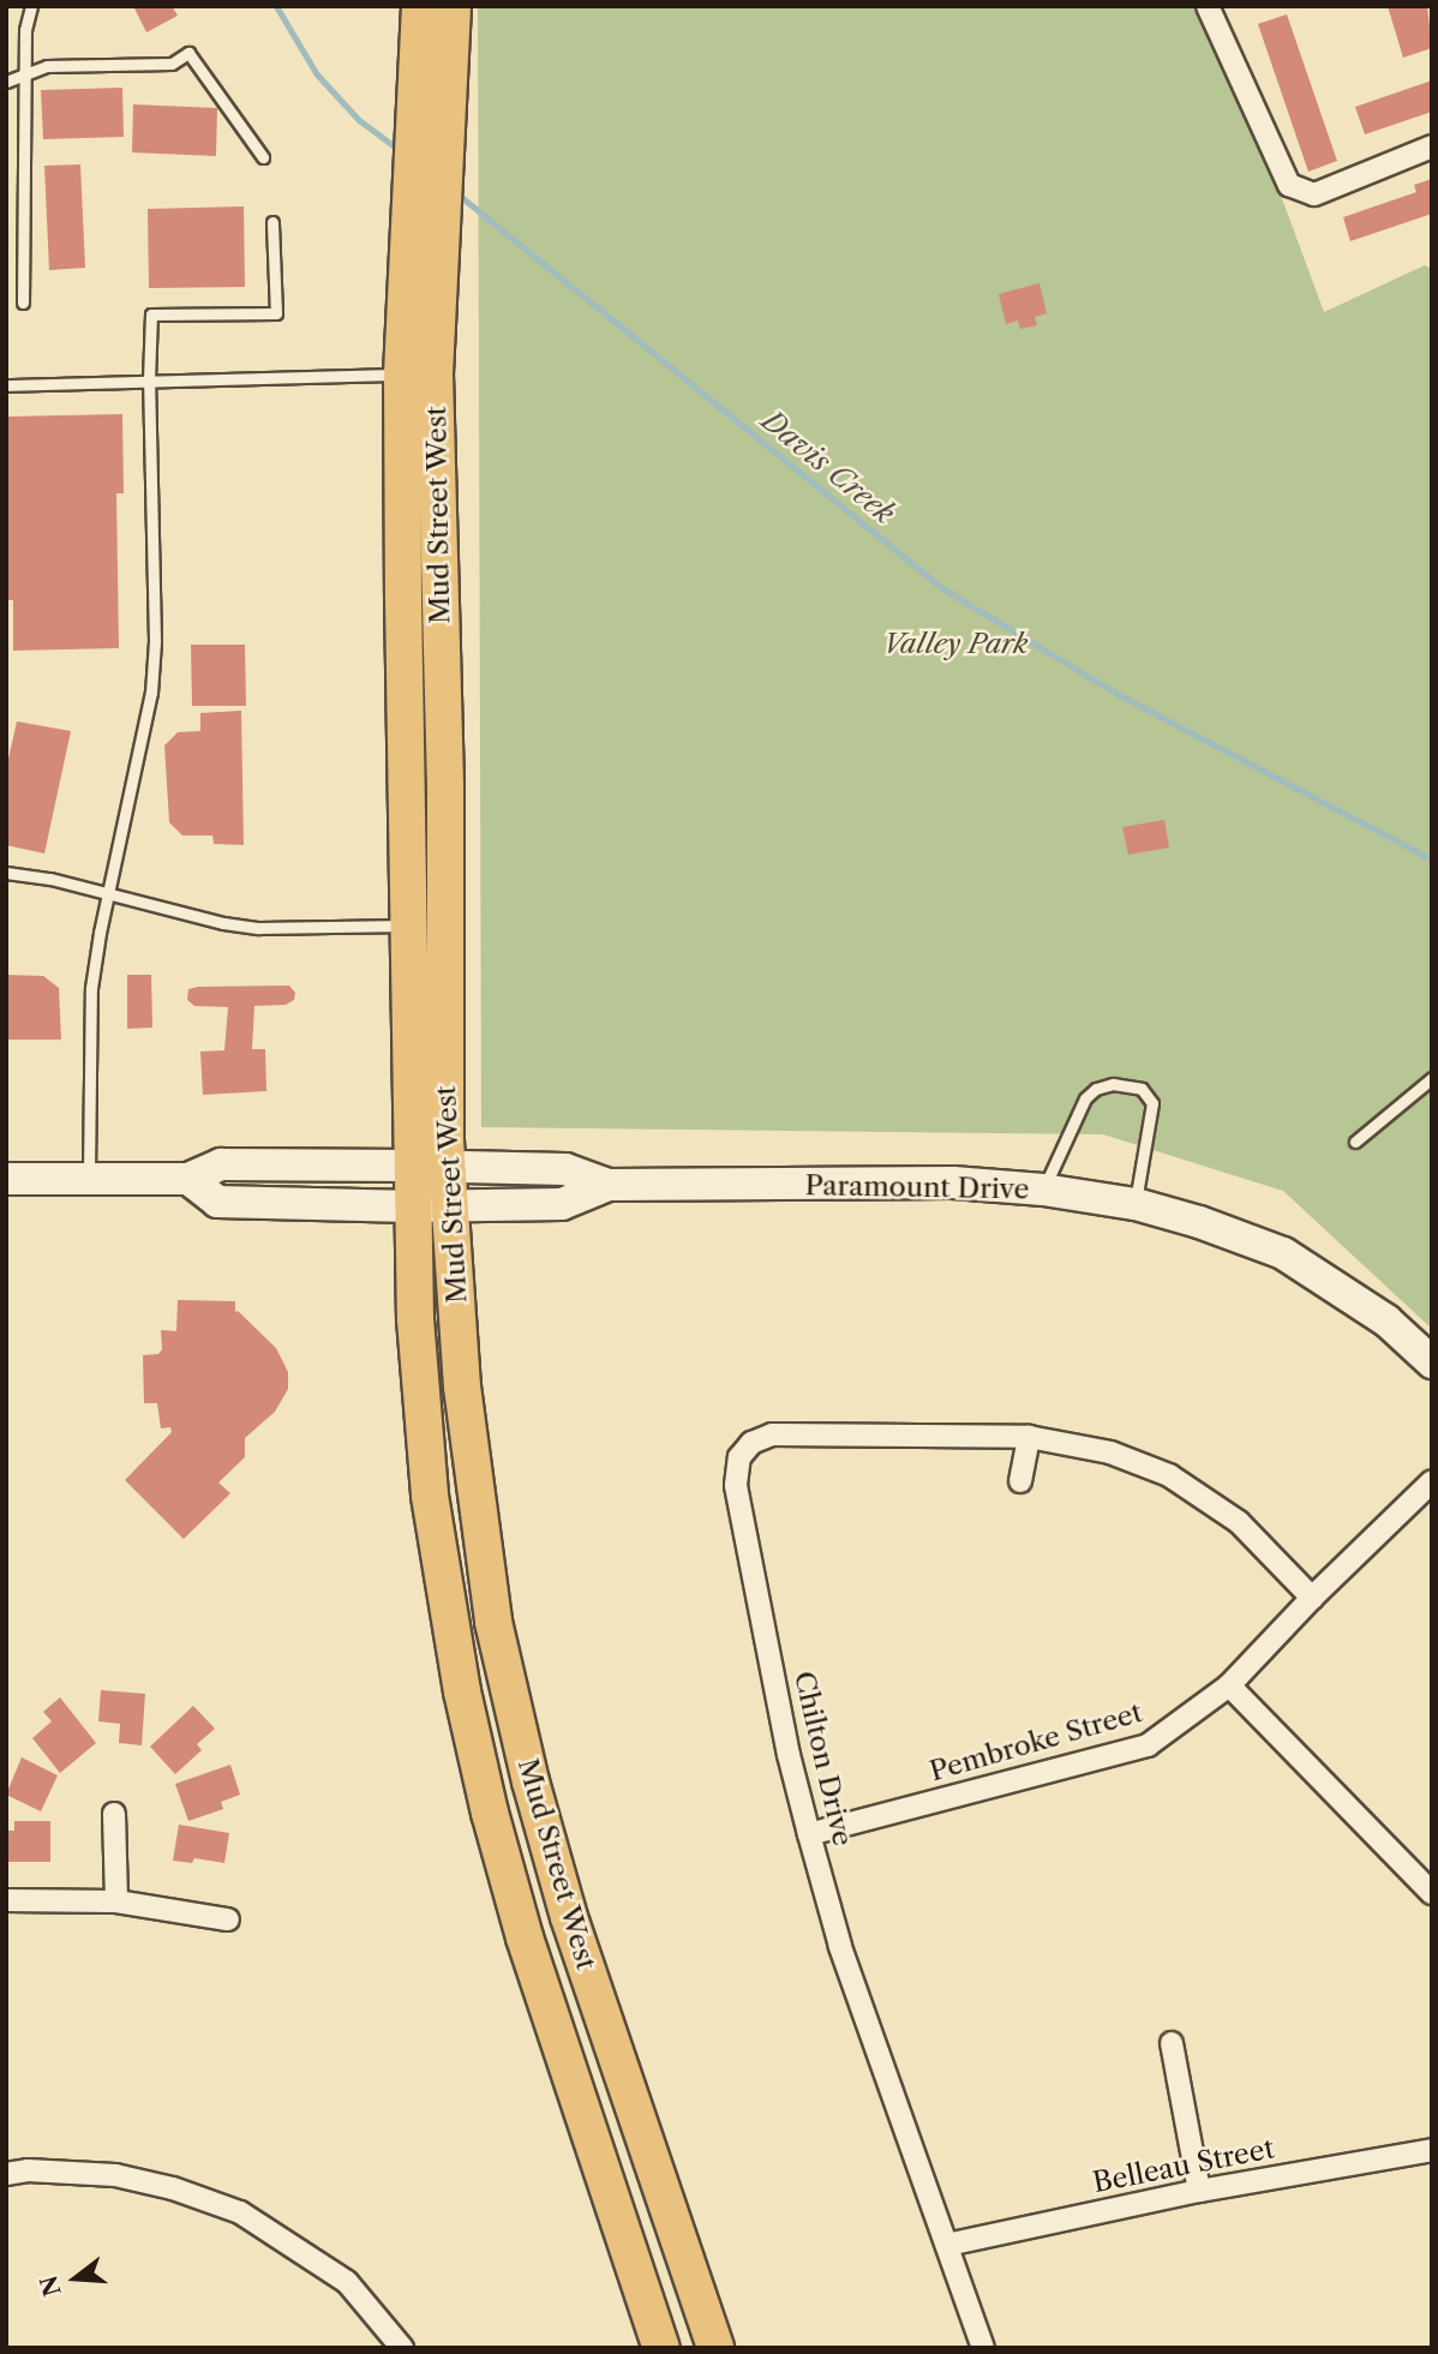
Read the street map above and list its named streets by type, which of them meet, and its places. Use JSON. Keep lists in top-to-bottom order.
{
  "streets": {
    "main road": ["Mud Street West", "Paramount Drive"],
    "street": ["Pembroke Street", "Chilton Drive", "Belleau Street"]
  },
  "crossings": [
    ["Mud Street West", "Paramount Drive"],
    ["Pembroke Street", "Chilton Drive"],
    ["Chilton Drive", "Belleau Street"]
  ],
  "water": ["Davis Creek"],
  "parks": ["Valley Park"],
  "north": "left"
}
